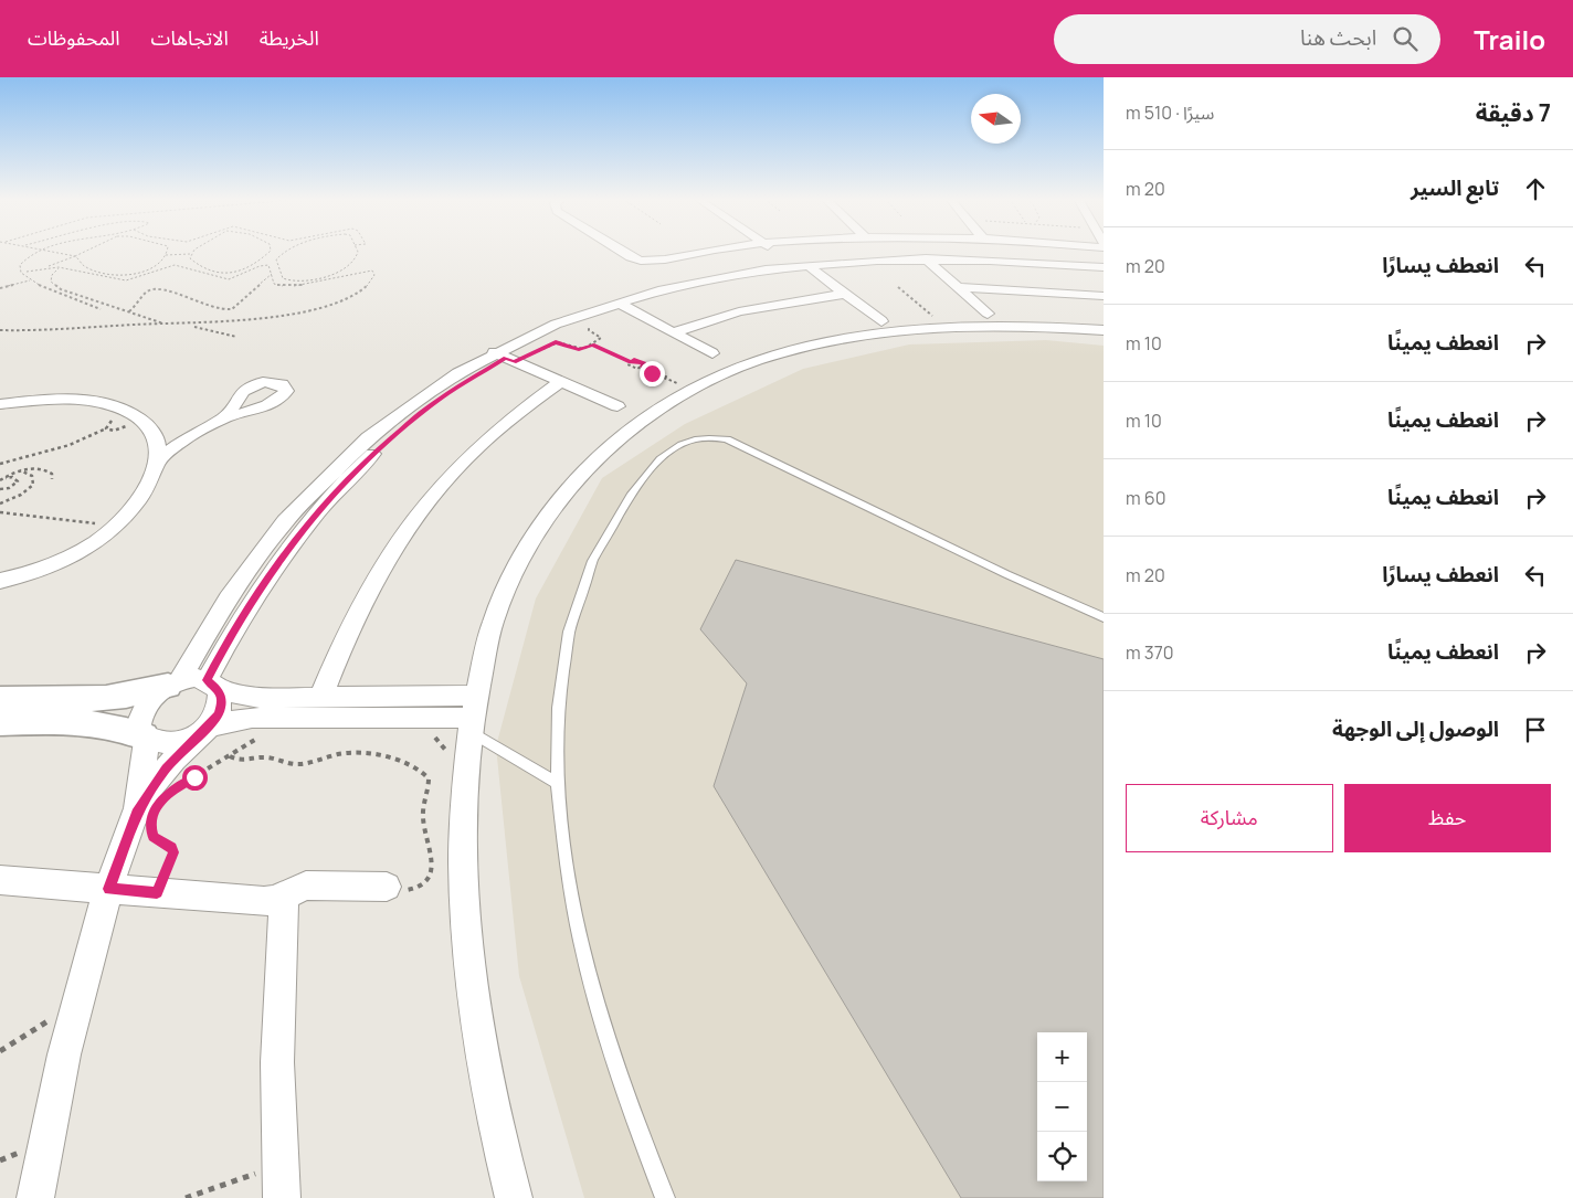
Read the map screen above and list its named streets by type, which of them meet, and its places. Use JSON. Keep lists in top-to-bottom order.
{
  "north": "left",
  "page": {
    "header": "Trailo",
    "search": "ابحث هنا",
    "nav": ["الخريطة", "الاتجاهات", "المحفوظات"],
    "heading": ["7 دقيقة", "سيرًا · 510 m"],
    "list": [
      ["تابع السير", "20 m"],
      ["انعطف يسارًا", "20 m"],
      ["انعطف يمينًا", "10 m"],
      ["انعطف يمينًا", "10 m"],
      ["انعطف يمينًا", "60 m"],
      ["انعطف يسارًا", "20 m"],
      ["انعطف يمينًا", "370 m"],
      "الوصول إلى الوجهة"
    ],
    "buttons": ["حفظ", "مشاركة"],
    "map_buttons": ["+", "−"]
  }
}
